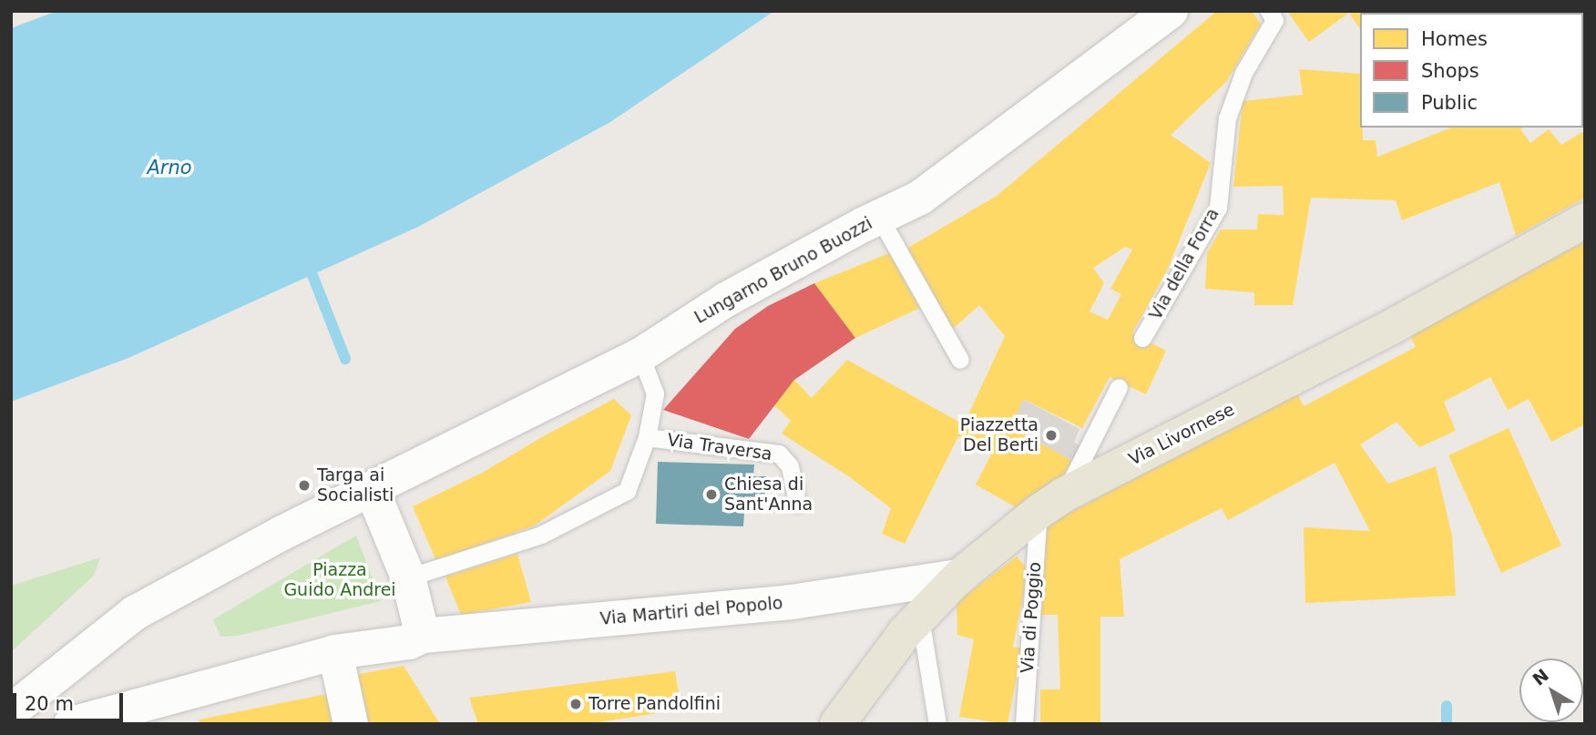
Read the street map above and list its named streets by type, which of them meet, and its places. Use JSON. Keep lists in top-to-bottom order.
{
  "streets": {
    "main road": ["Via Livornese"],
    "street": ["Lungarno Bruno Buozzi", "Via Martiri del Popolo"],
    "lane": ["Via della Forra", "Via Traversa", "Via di Poggio"]
  },
  "crossings": [
    ["Via Livornese", "Via Martiri del Popolo"],
    ["Via Livornese", "Via di Poggio"]
  ],
  "water": ["Arno"],
  "parks": ["Piazza Guido Andrei"],
  "places": [
    "Piazzetta Del Berti",
    "Targa ai Socialisti",
    "Chiesa di Sant'Anna",
    "Torre Pandolfini"
  ],
  "legend": ["Homes", "Shops", "Public"],
  "scale_bar": "20 m",
  "north": "top left"
}
